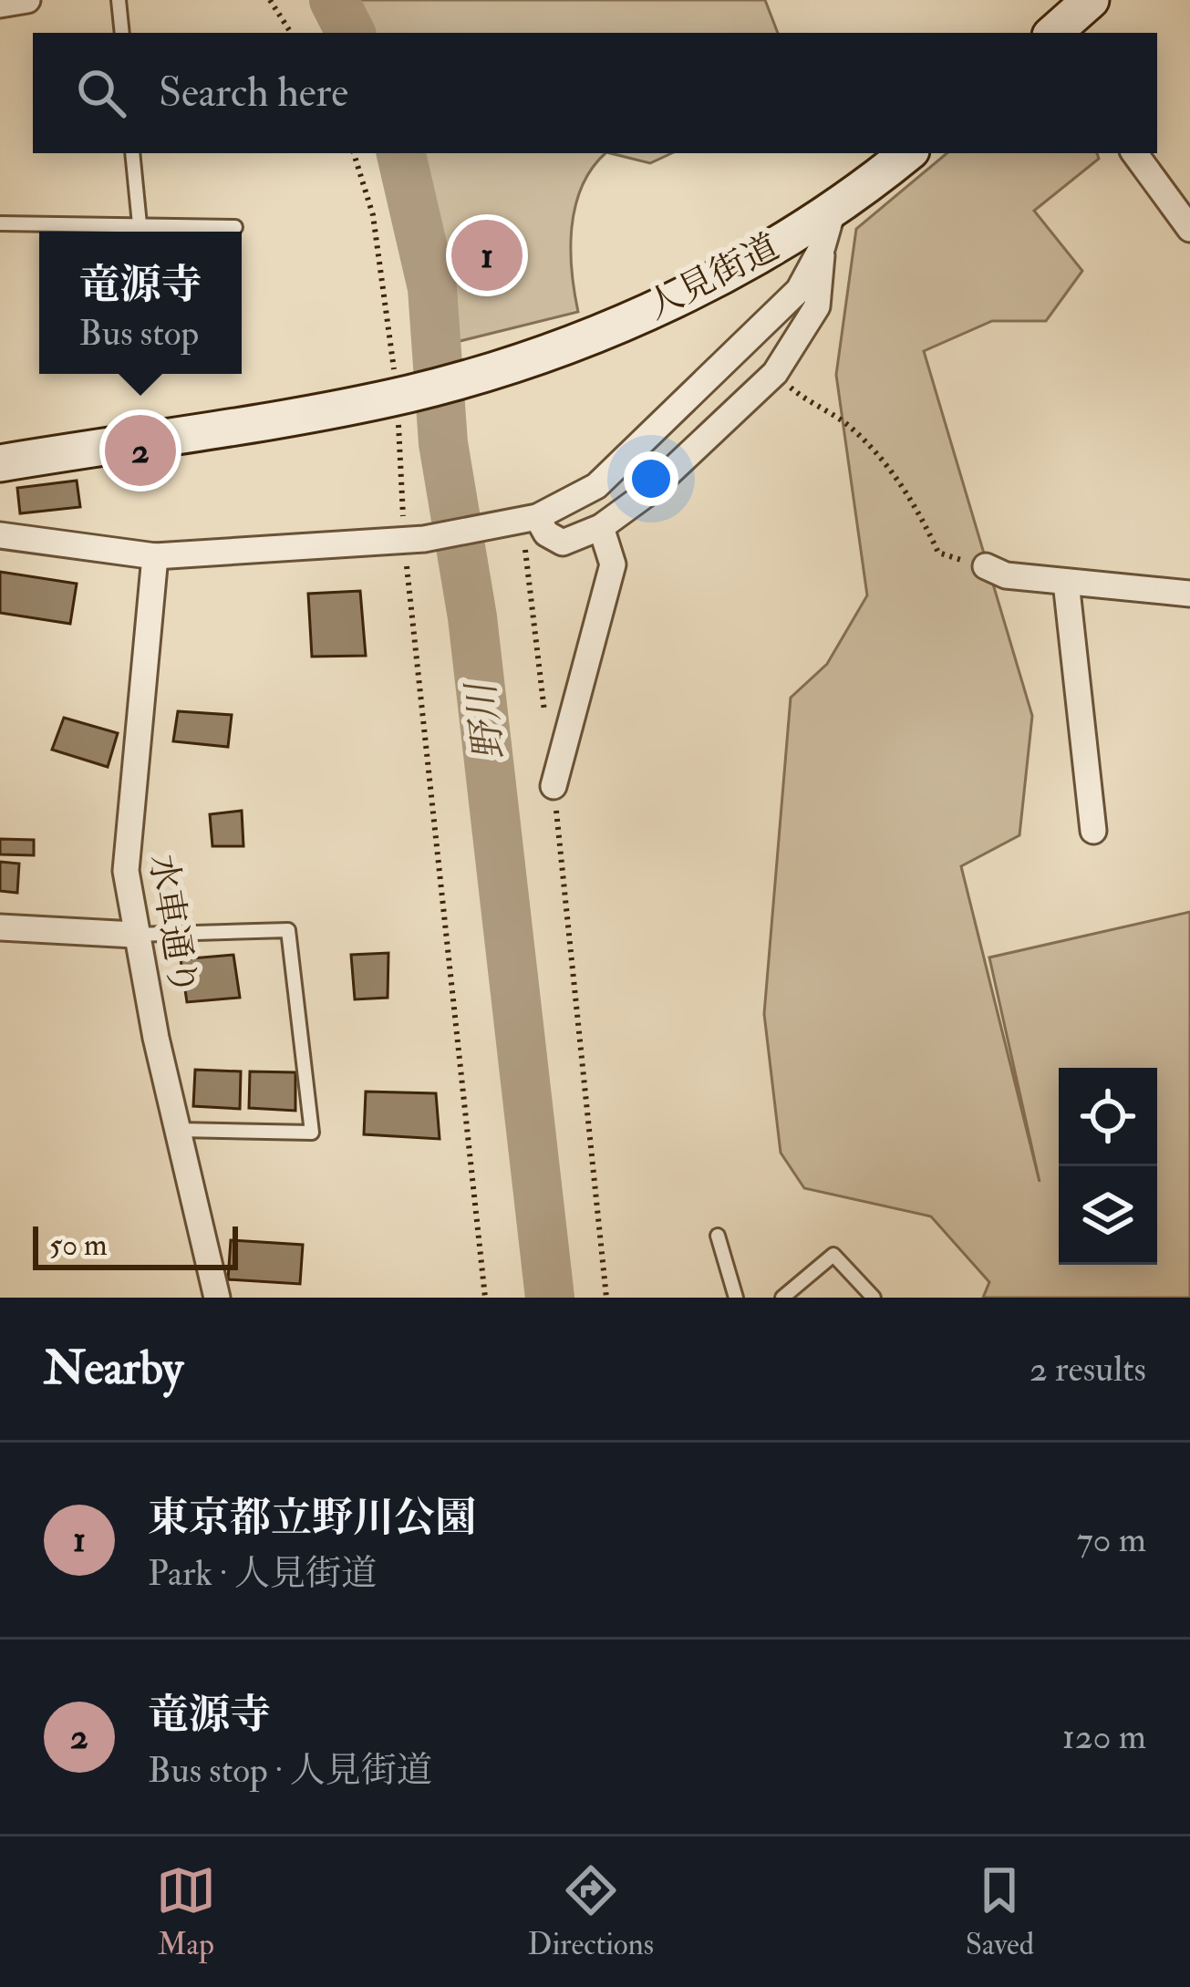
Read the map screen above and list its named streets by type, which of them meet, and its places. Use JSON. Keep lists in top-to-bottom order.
{
  "streets": {
    "main road": ["人見街道"],
    "street": ["水車通り"]
  },
  "water": ["野川"],
  "scale_bar": "50 m",
  "page": {
    "search": "Search here",
    "pins": ["1", "2"],
    "popup": ["竜源寺", "Bus stop"],
    "scale": "50 m",
    "heading": ["Nearby", "2 results"],
    "list": [
      {
        "mark": "1",
        "name": "東京都立野川公園",
        "note": "Park · 人見街道",
        "value": "70 m"
      },
      {
        "mark": "2",
        "name": "竜源寺",
        "note": "Bus stop · 人見街道",
        "value": "120 m"
      }
    ],
    "nav": ["Map", "Directions", "Saved"]
  }
}
